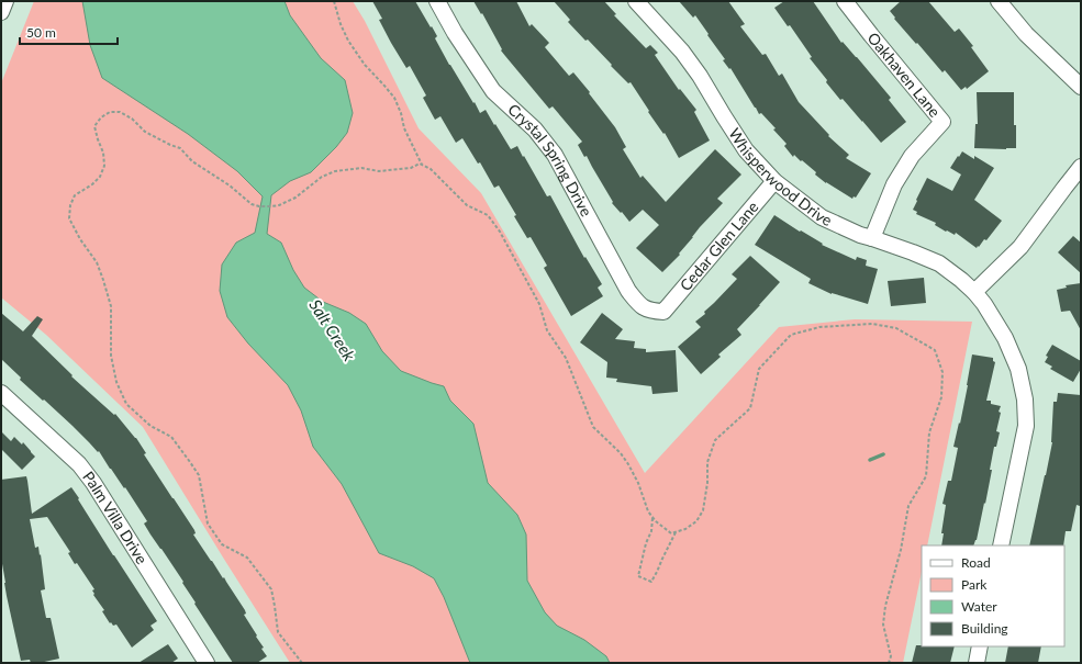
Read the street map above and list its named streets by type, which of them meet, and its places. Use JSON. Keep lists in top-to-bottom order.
{
  "streets": {
    "street": [
      "Oakhaven Lane",
      "Crystal Spring Drive",
      "Whisperwood Drive",
      "Cedar Glen Lane",
      "Palm Villa Drive"
    ]
  },
  "crossings": [
    ["Oakhaven Lane", "Whisperwood Drive"],
    ["Crystal Spring Drive", "Cedar Glen Lane"],
    ["Whisperwood Drive", "Cedar Glen Lane"]
  ],
  "water": ["Salt Creek"],
  "legend": [
    "Road",
    "Park",
    "Water",
    "Building"
  ],
  "scale_bar": "50 m"
}
